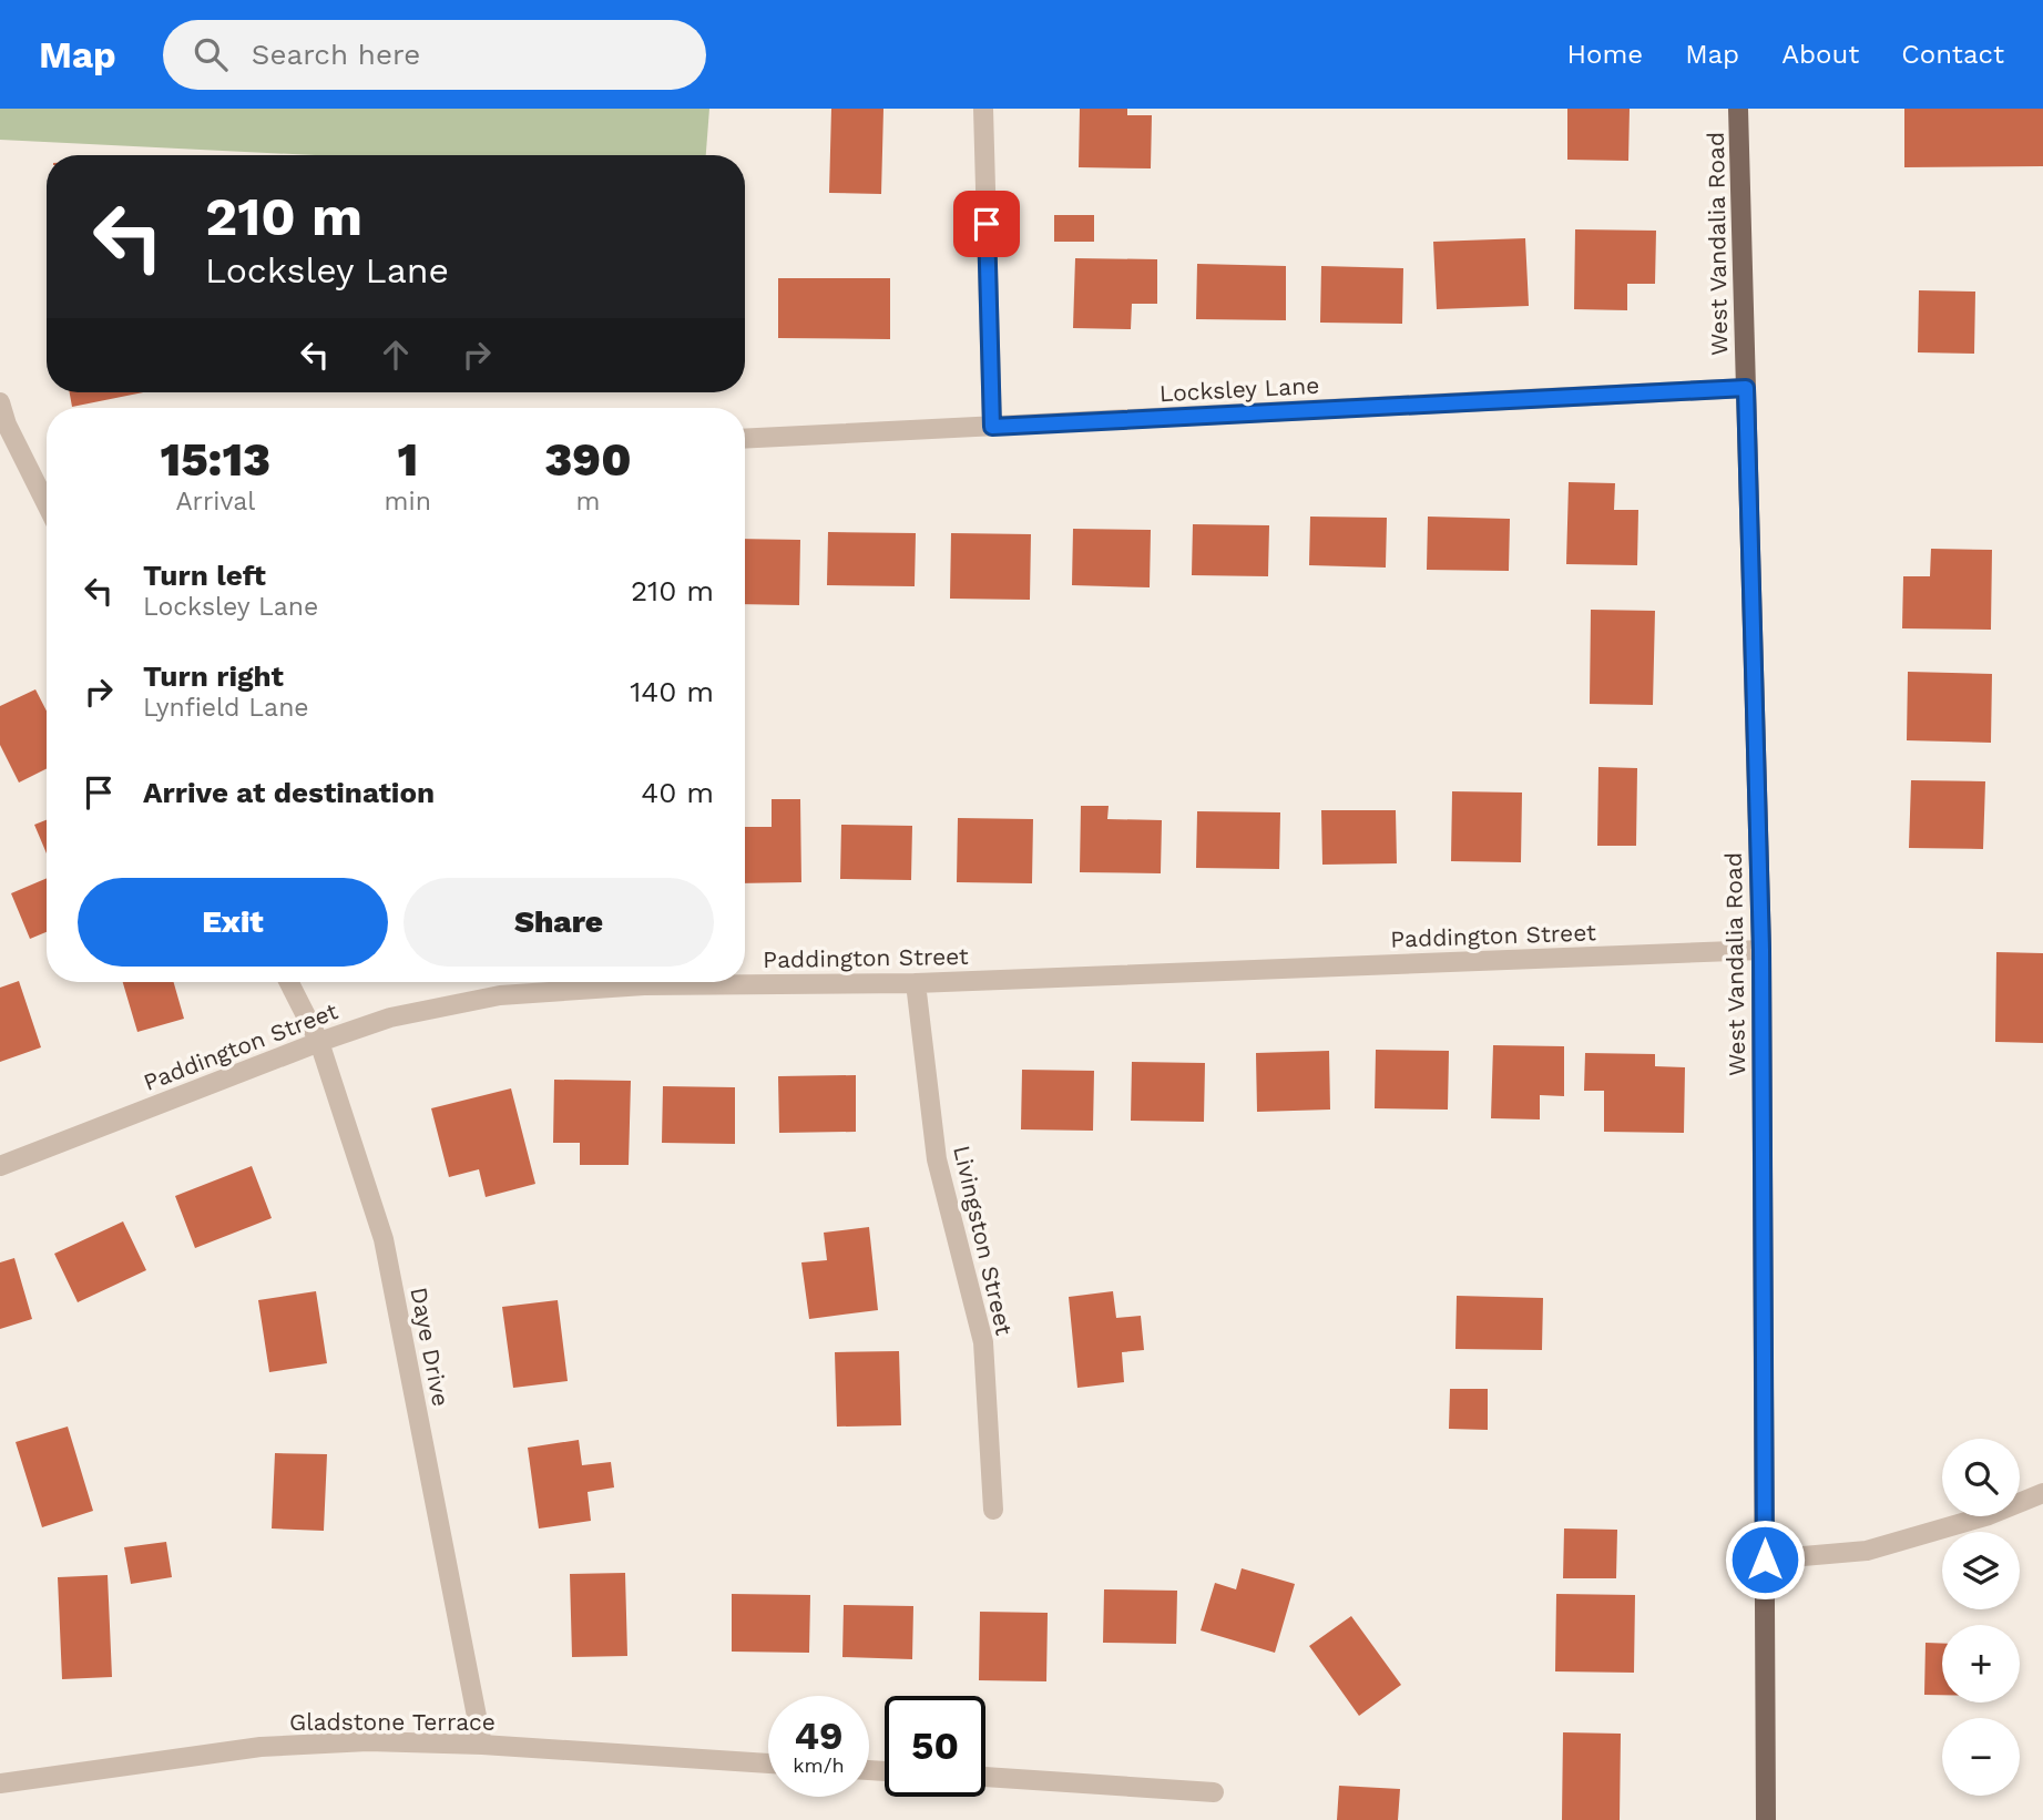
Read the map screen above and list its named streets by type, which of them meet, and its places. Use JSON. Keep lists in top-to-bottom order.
{
  "streets": {
    "main road": ["West Vandalia Road"],
    "street": [
      "Locksley Lane",
      "Paddington Street",
      "Livingston Street",
      "Daye Drive",
      "Gladstone Terrace"
    ]
  },
  "crossings": [
    ["West Vandalia Road", "Locksley Lane"],
    ["West Vandalia Road", "Paddington Street"],
    ["Paddington Street", "Livingston Street"],
    ["Paddington Street", "Daye Drive"],
    ["Daye Drive", "Gladstone Terrace"]
  ],
  "page": {
    "header": "Map",
    "search": "Search here",
    "nav": [
      "Home",
      "Map",
      "About",
      "Contact"
    ],
    "turn": ["210 m", "Locksley Lane"],
    "eta": [
      "15:13",
      "Arrival",
      "1",
      "min",
      "390",
      "m"
    ],
    "list": [
      {
        "name": "Turn left",
        "note": "Locksley Lane",
        "value": "210 m"
      },
      {
        "name": "Turn right",
        "note": "Lynfield Lane",
        "value": "140 m"
      },
      {
        "name": "Arrive at destination",
        "value": "40 m"
      }
    ],
    "buttons": ["Exit", "Share"],
    "map_buttons": ["+", "−"],
    "speed": "49 km/h",
    "limit": "50"
  }
}
